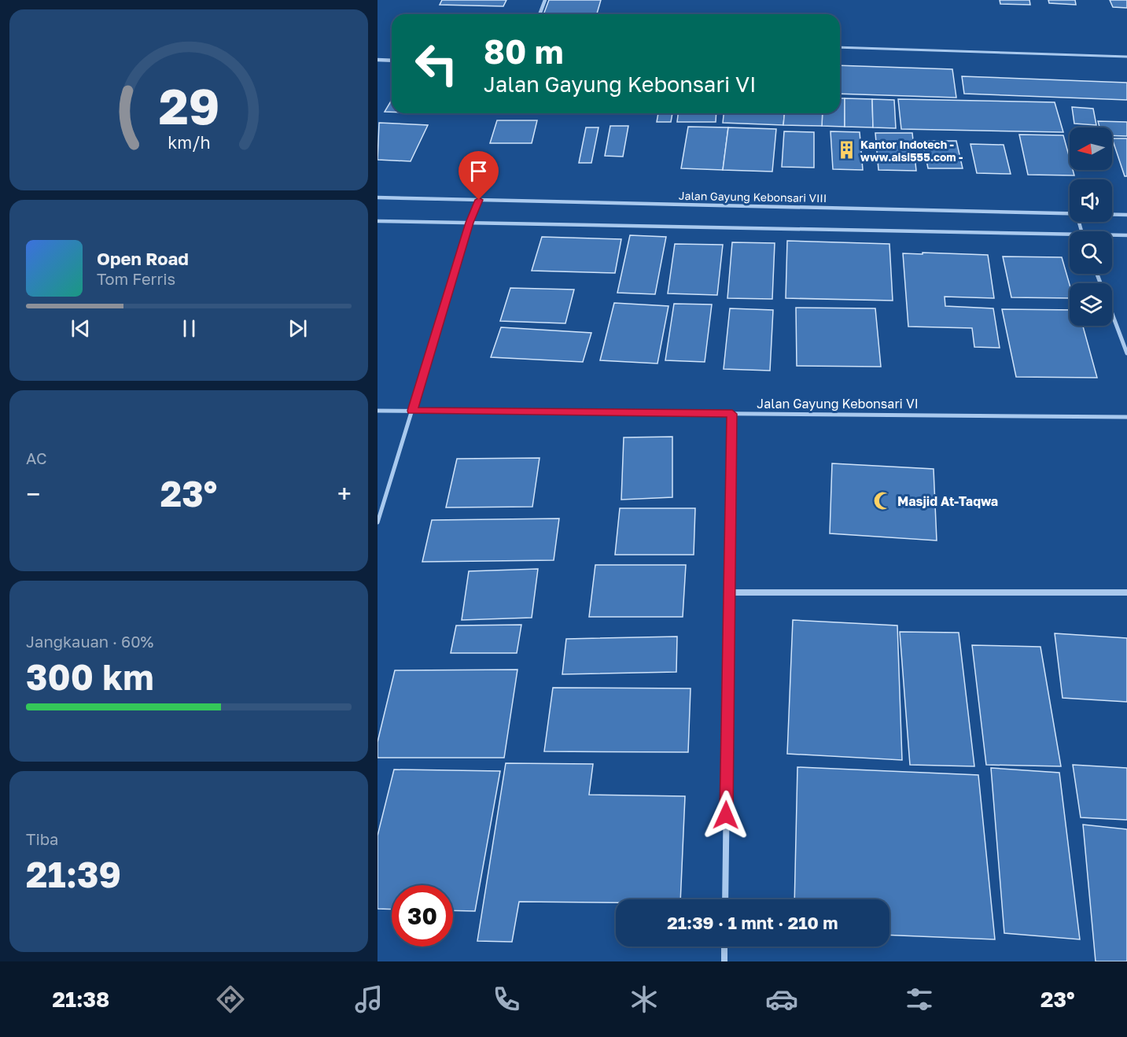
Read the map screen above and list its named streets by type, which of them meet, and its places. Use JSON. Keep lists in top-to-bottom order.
{
  "streets": {
    "street": ["Jalan Gayung Kebonsari VIII", "Jalan Gayung Kebonsari VI"]
  },
  "places": {
    "building": ["Kantor Indotech - www.aisi555.com -"],
    "mosque": ["Masjid At-Taqwa"]
  },
  "north": "left",
  "page": {
    "turn": ["80 m", "Jalan Gayung Kebonsari VI"],
    "song": ["Open Road", "Tom Ferris"],
    "tile": [
      "AC",
      ["Jangkauan · 60%", "300 km"],
      ["Tiba", "21:39"]
    ],
    "heat": ["−", "23°", "+"],
    "limit": "30",
    "trip": "21:39 · 1 mnt · 210 m",
    "tabs": ["21:38", "23°"],
    "gauge": ["29", "km/h"]
  }
}
